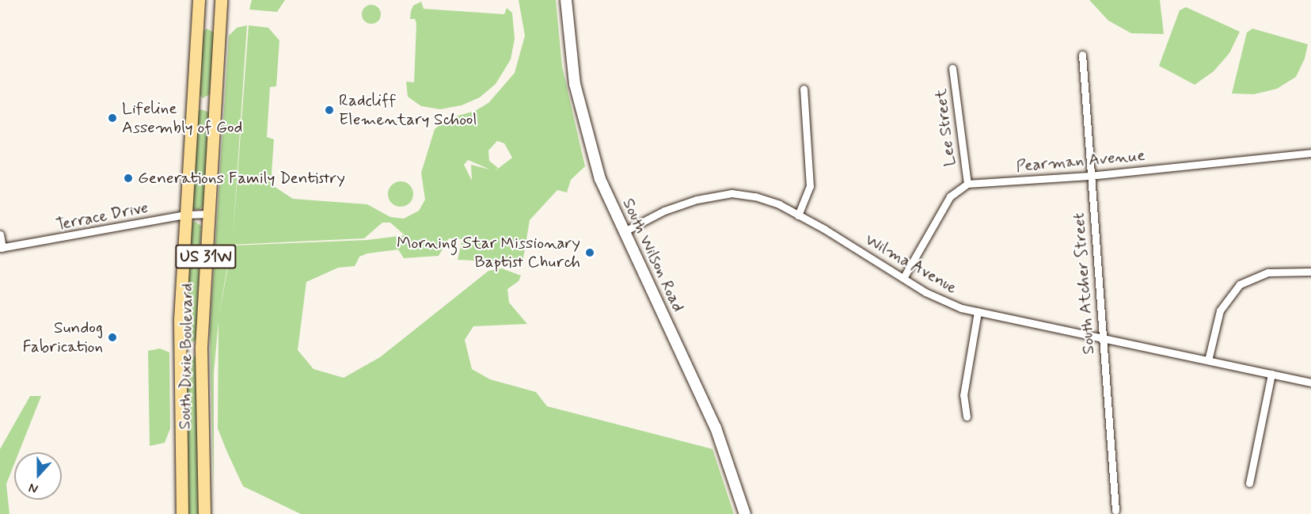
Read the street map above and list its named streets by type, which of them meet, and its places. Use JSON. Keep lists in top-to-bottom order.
{
  "streets": {
    "highway": ["US 31W", "South Dixie Boulevard"],
    "main road": ["South Wilson Road"],
    "street": [
      "Lee Street",
      "Pearman Avenue",
      "Terrace Drive",
      "Wilma Avenue",
      "South Atcher Street"
    ]
  },
  "crossings": [
    ["Lee Street", "Pearman Avenue"],
    ["Pearman Avenue", "South Atcher Street"],
    ["Terrace Drive", "South Dixie Boulevard"],
    ["South Wilson Road", "Wilma Avenue"],
    ["Wilma Avenue", "South Atcher Street"]
  ],
  "places": [
    "Radcliff Elementary School",
    "Lifeline Assembly of God",
    "Generations Family Dentistry",
    "Morning Star Missionary Baptist Church",
    "Sundog Fabrication"
  ],
  "north": "bottom"
}
